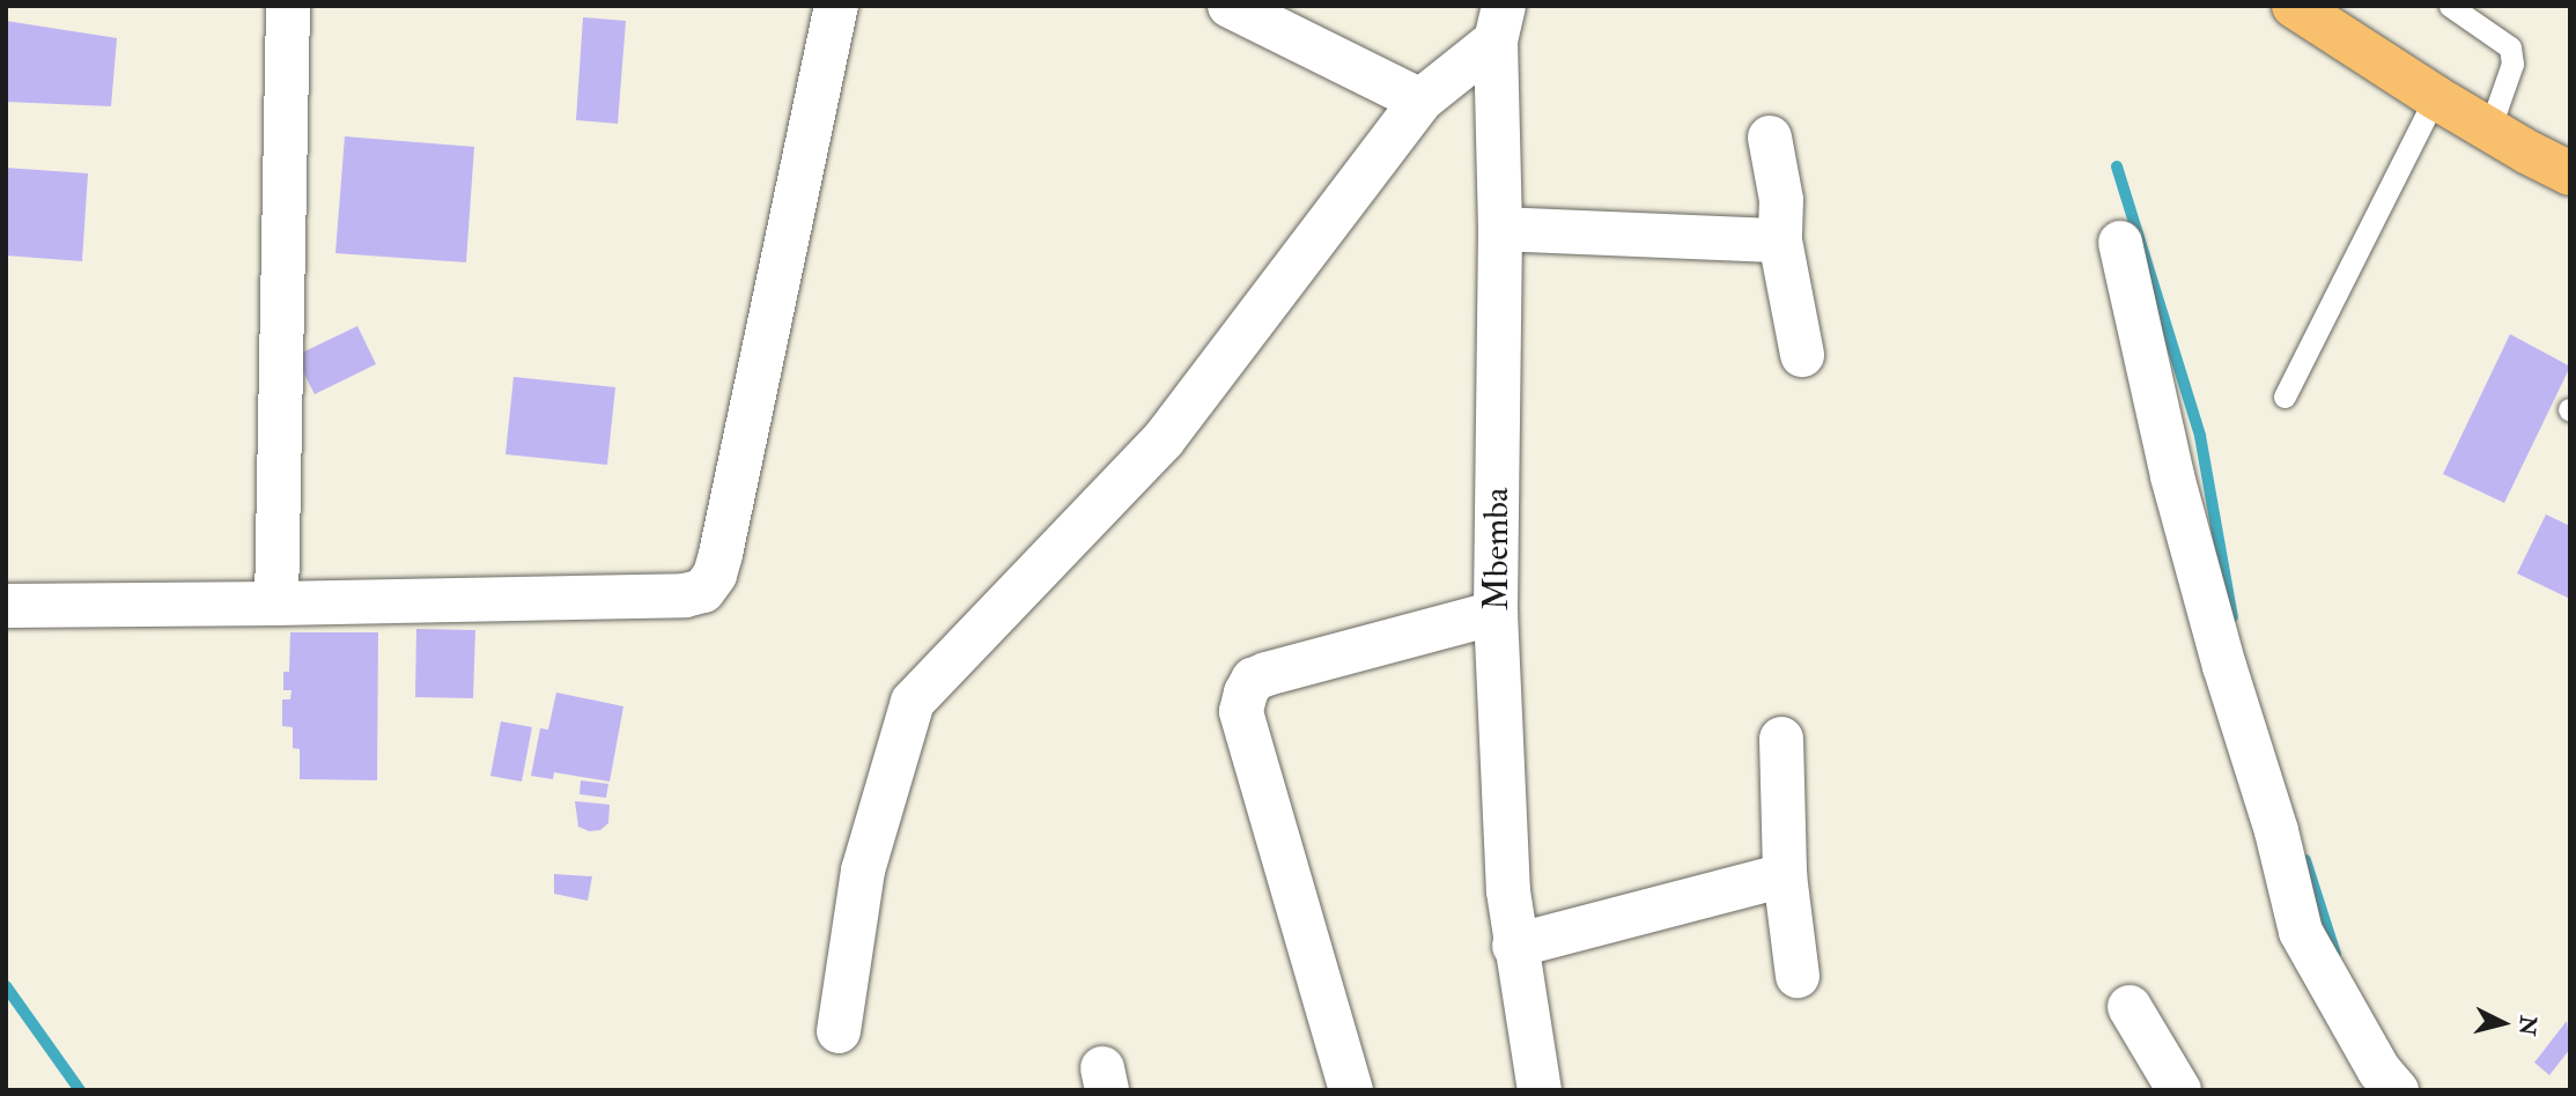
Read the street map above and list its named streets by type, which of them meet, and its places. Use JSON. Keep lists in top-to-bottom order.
{
  "streets": {
    "street": ["Mbemba"]
  },
  "north": "right"
}
